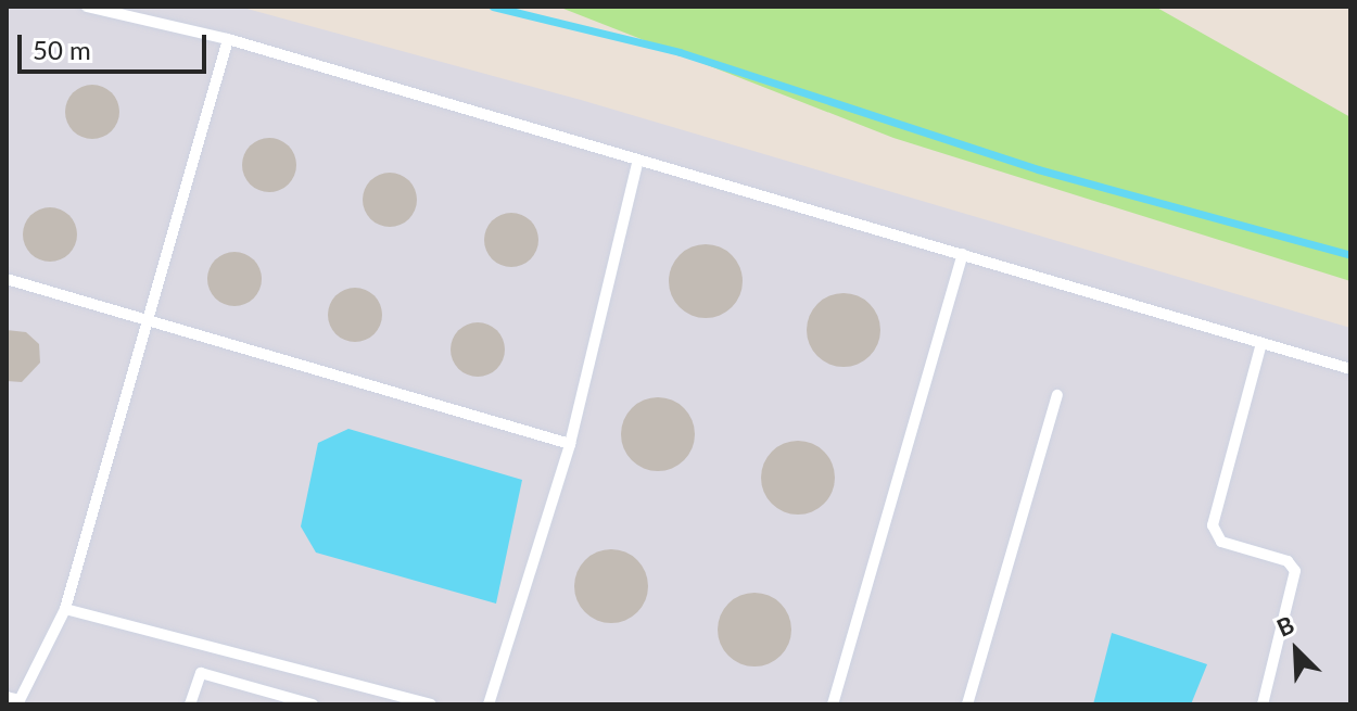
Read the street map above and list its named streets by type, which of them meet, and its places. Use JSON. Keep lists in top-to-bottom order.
{
  "scale_bar": "50 m",
  "north": "top left"
}
